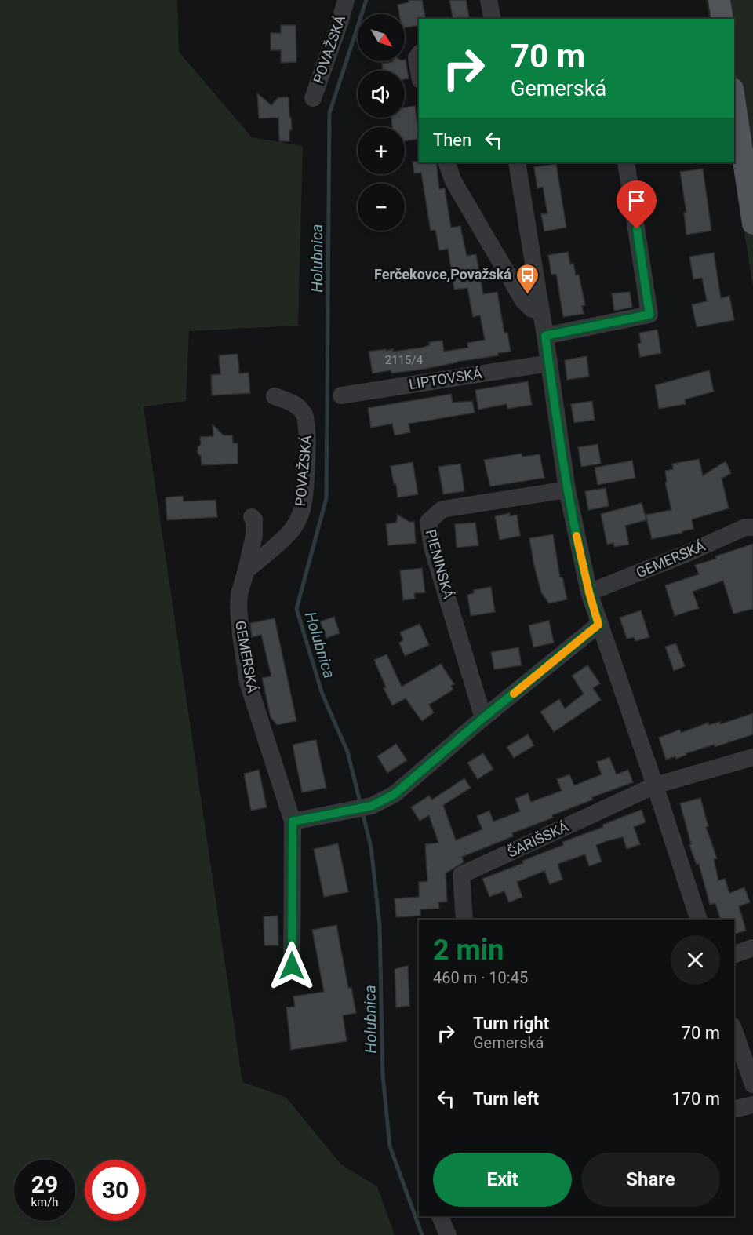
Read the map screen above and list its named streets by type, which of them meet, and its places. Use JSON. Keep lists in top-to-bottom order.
{
  "streets": {
    "street": [
      "POVAŽSKÁ",
      "LIPTOVSKÁ",
      "GEMERSKÁ",
      "PIENINSKÁ",
      "ŠARIŠSKÁ"
    ]
  },
  "crossings": [
    ["POVAŽSKÁ", "GEMERSKÁ"]
  ],
  "water": ["Holubnica"],
  "places": {
    "bus stop": ["Ferčekovce,Považská"]
  },
  "house_numbers": ["2115/4"],
  "north": "bottom right",
  "page": {
    "map_buttons": ["+", "−"],
    "turn": ["70 m", "Gemerská"],
    "then": "Then",
    "heading": ["2 min", "460 m · 10:45"],
    "list": [
      {
        "name": "Turn right",
        "note": "Gemerská",
        "value": "70 m"
      },
      {
        "name": "Turn left",
        "value": "170 m"
      }
    ],
    "buttons": ["Exit", "Share"],
    "speed": "29 km/h",
    "limit": "30"
  }
}
